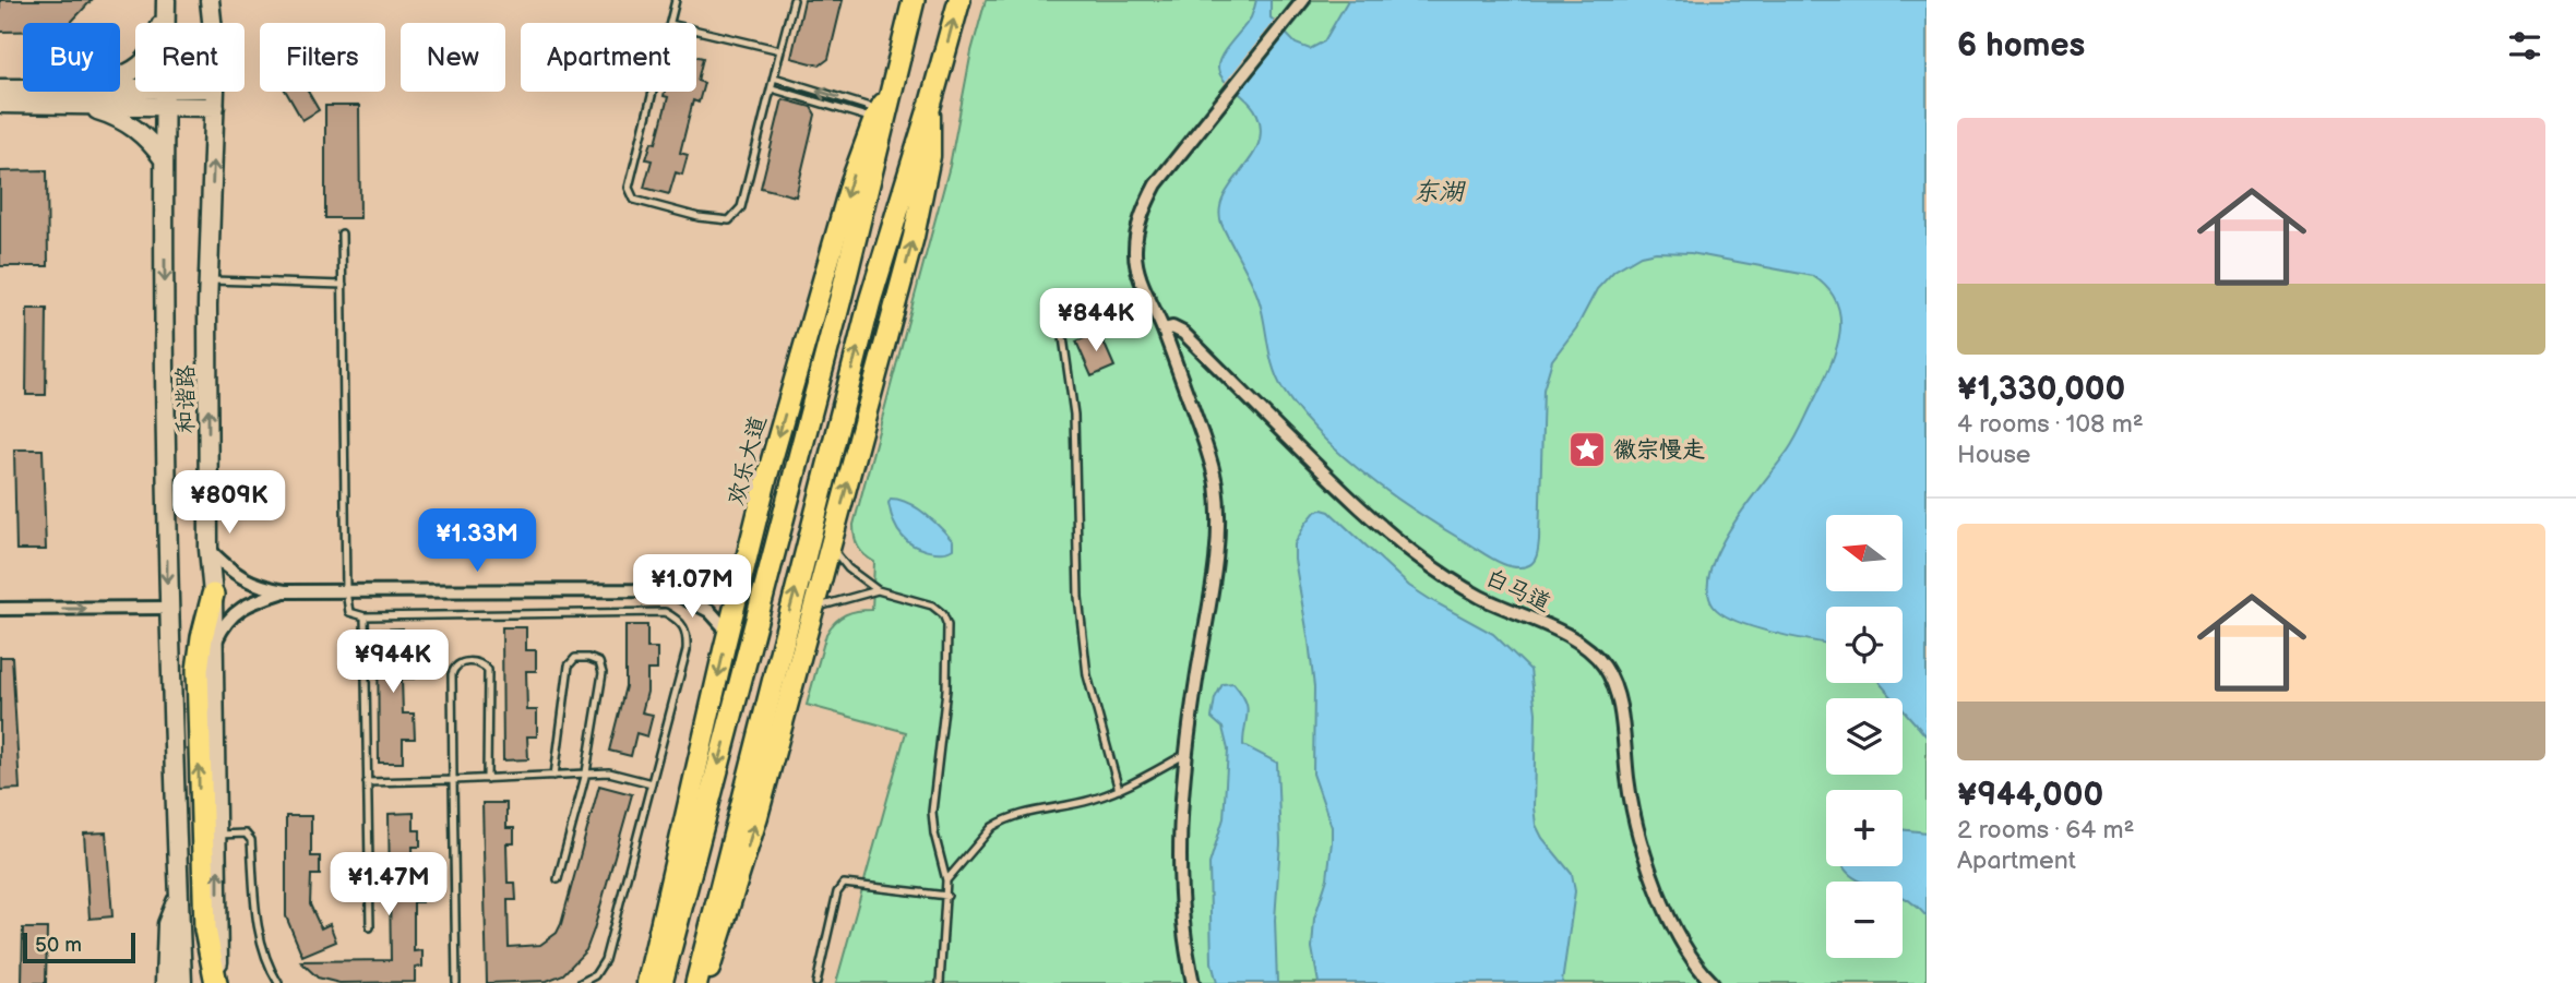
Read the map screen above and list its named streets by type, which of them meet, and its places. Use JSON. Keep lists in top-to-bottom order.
{
  "streets": {
    "highway": ["欢乐大道"],
    "main road": ["和谐路"],
    "street": ["白马道"]
  },
  "water": ["东湖"],
  "places": {
    "place": ["徽宗慢走"]
  },
  "scale_bar": "50 m",
  "north": "left",
  "page": {
    "heading": "6 homes",
    "chip": [
      "Buy",
      "Rent",
      "Filters",
      "New",
      "Apartment"
    ],
    "list": [
      {
        "name": "¥1,330,000",
        "note": "4 rooms · 108 m² · House"
      },
      {
        "name": "¥944,000",
        "note": "2 rooms · 64 m² · Apartment"
      }
    ],
    "price": [
      "¥844K",
      "¥809K",
      "¥1.33M",
      "¥1.07M",
      "¥944K",
      "¥1.47M"
    ],
    "map_buttons": ["+", "−"],
    "scale": "50 m"
  }
}
